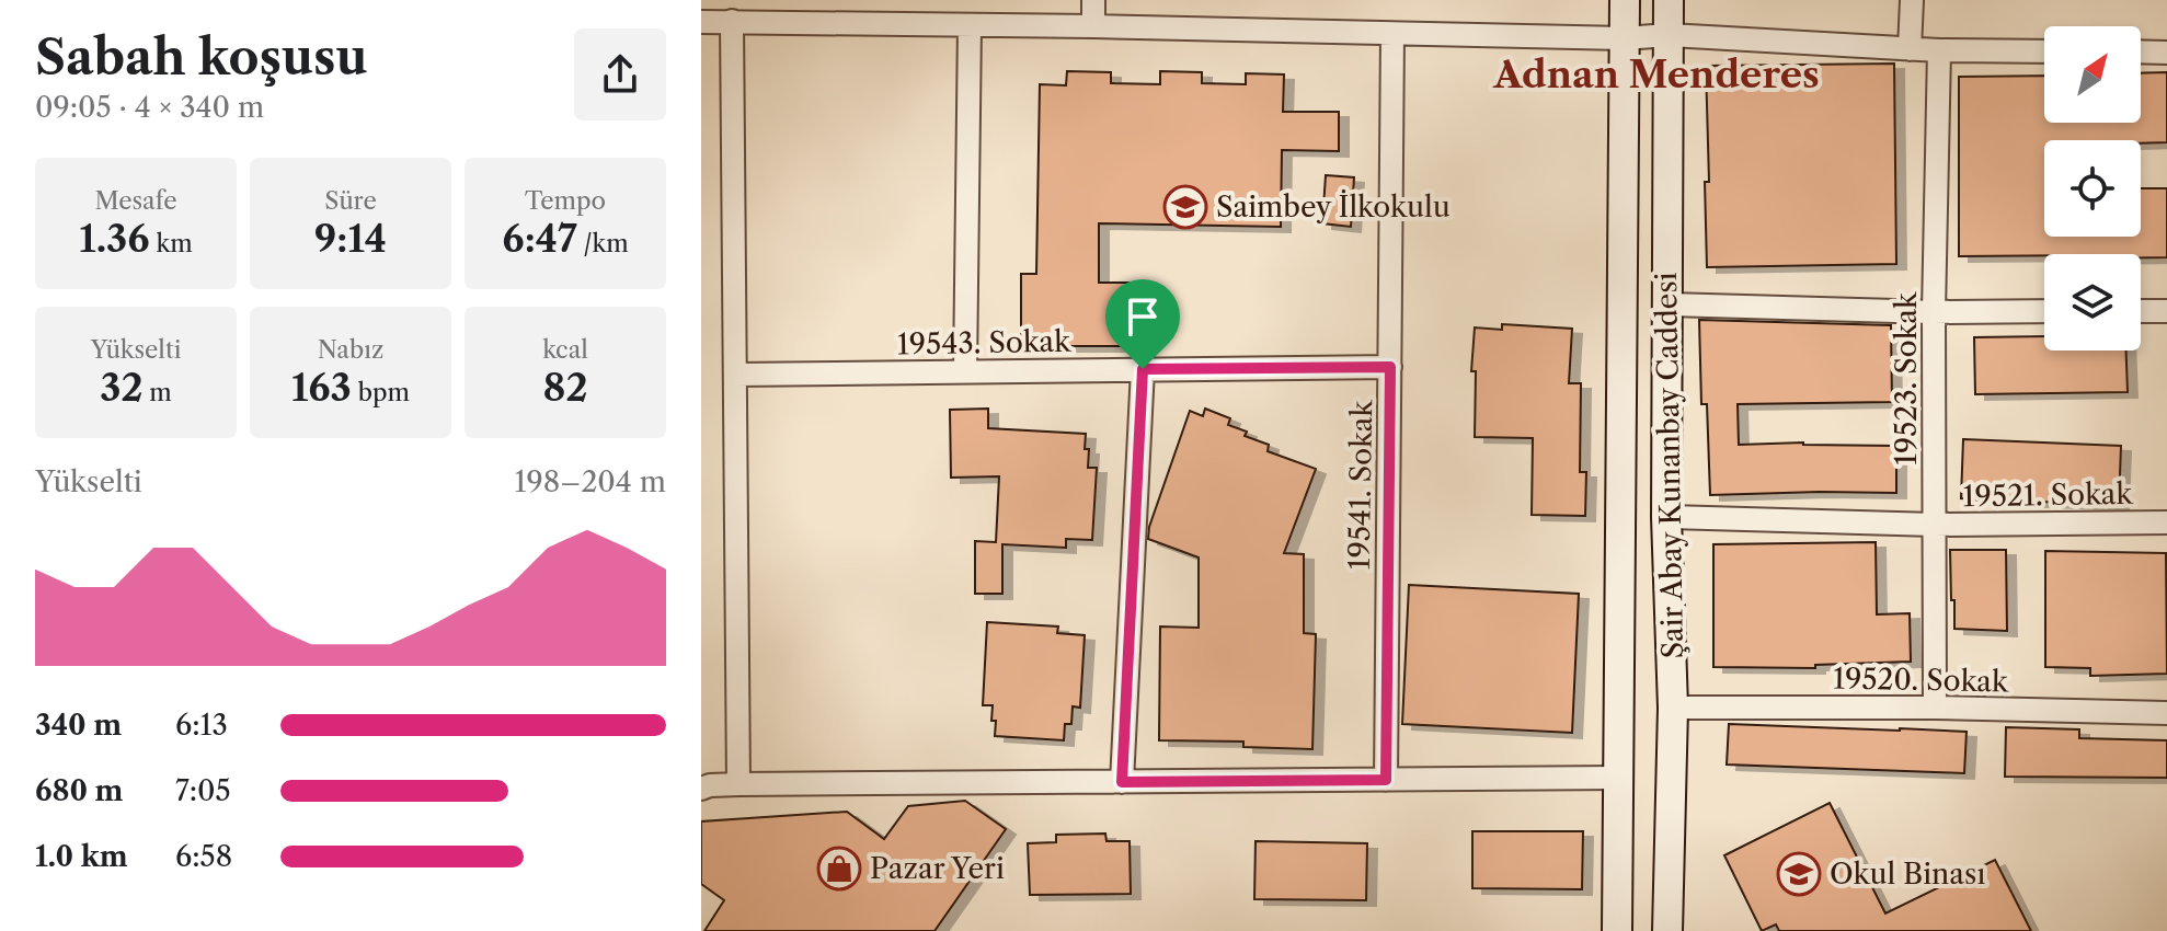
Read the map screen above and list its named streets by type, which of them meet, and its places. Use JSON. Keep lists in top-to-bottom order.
{
  "streets": {
    "street": [
      "19543. Sokak",
      "19523. Sokak",
      "Şair Abay Kunanbay Caddesi",
      "19541. Sokak",
      "19521. Sokak",
      "19520. Sokak"
    ]
  },
  "crossings": [
    ["19543. Sokak", "19541. Sokak"],
    ["19523. Sokak", "19521. Sokak"],
    ["19523. Sokak", "19520. Sokak"],
    ["Şair Abay Kunanbay Caddesi", "19521. Sokak"],
    ["Şair Abay Kunanbay Caddesi", "19520. Sokak"]
  ],
  "districts": ["Adnan Menderes"],
  "places": {
    "school or university": ["Saimbey İlkokulu", "Okul Binası"],
    "shop": ["Pazar Yeri"]
  },
  "north": "top right",
  "page": {
    "heading": ["Sabah koşusu", "09:05 · 4 × 340 m"],
    "stats": [
      ["Mesafe", "1.36 km"],
      ["Süre", "9:14"],
      ["Tempo", "6:47 /km"],
      ["Yükselti", "32 m"],
      ["Nabız", "163 bpm"],
      ["kcal", "82"]
    ],
    "chart": ["Yükselti", "198–204 m"],
    "list": [
      {
        "name": "340 m",
        "note": "6:13"
      },
      {
        "name": "680 m",
        "note": "7:05"
      },
      {
        "name": "1.0 km",
        "note": "6:58"
      }
    ]
  }
}
